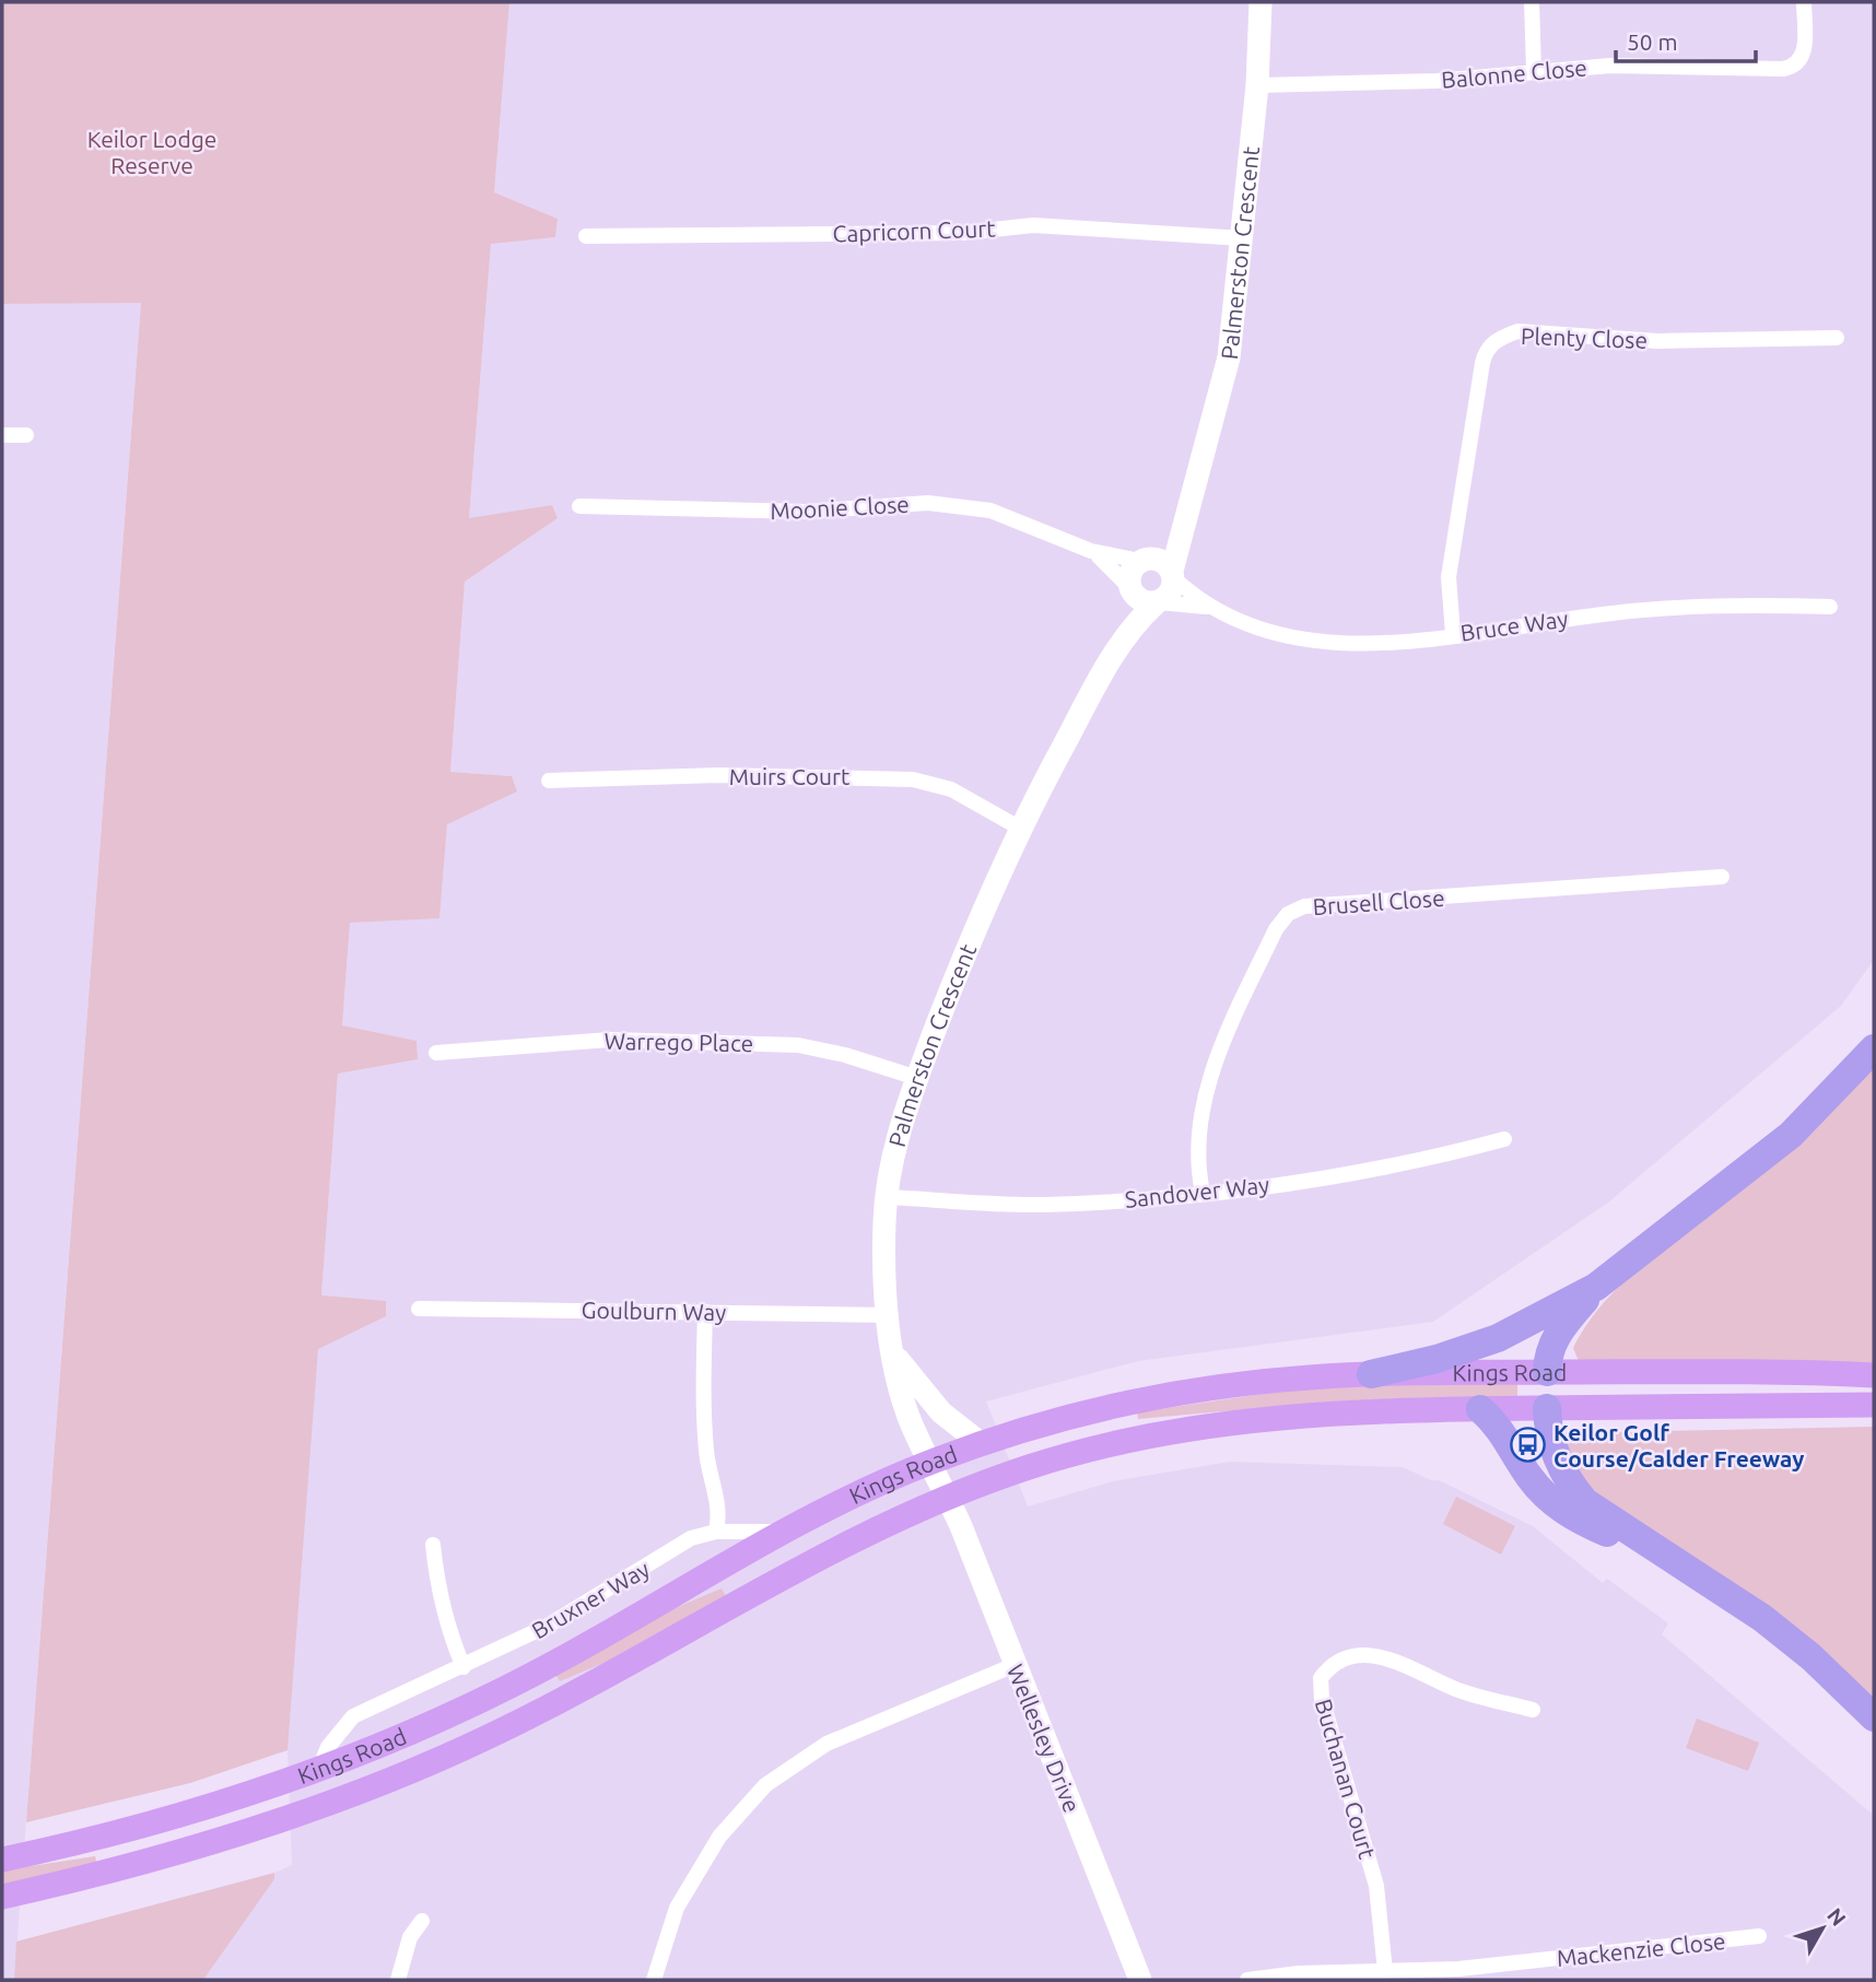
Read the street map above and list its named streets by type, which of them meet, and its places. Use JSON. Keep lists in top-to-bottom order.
{
  "streets": {
    "main road": ["Kings Road"],
    "street": [
      "Balonne Close",
      "Capricorn Court",
      "Palmerston Crescent",
      "Plenty Close",
      "Moonie Close",
      "Bruce Way",
      "Muirs Court",
      "Brusell Close",
      "Warrego Place",
      "Sandover Way",
      "Goulburn Way",
      "Bruxner Way",
      "Wellesley Drive",
      "Buchanan Court",
      "Mackenzie Close"
    ]
  },
  "crossings": [
    ["Balonne Close", "Palmerston Crescent"],
    ["Capricorn Court", "Palmerston Crescent"],
    ["Palmerston Crescent", "Moonie Close"],
    ["Palmerston Crescent", "Bruce Way"],
    ["Palmerston Crescent", "Muirs Court"],
    ["Palmerston Crescent", "Warrego Place"],
    ["Palmerston Crescent", "Sandover Way"],
    ["Palmerston Crescent", "Goulburn Way"],
    ["Palmerston Crescent", "Kings Road"],
    ["Palmerston Crescent", "Wellesley Drive"],
    ["Plenty Close", "Bruce Way"],
    ["Moonie Close", "Bruce Way"],
    ["Brusell Close", "Sandover Way"],
    ["Kings Road", "Bruxner Way"],
    ["Kings Road", "Wellesley Drive"],
    ["Buchanan Court", "Mackenzie Close"]
  ],
  "parks": ["Keilor Lodge Reserve"],
  "places": {
    "bus stop": ["Keilor Golf Course/Calder Freeway"]
  },
  "scale_bar": "50 m",
  "north": "top right"
}
